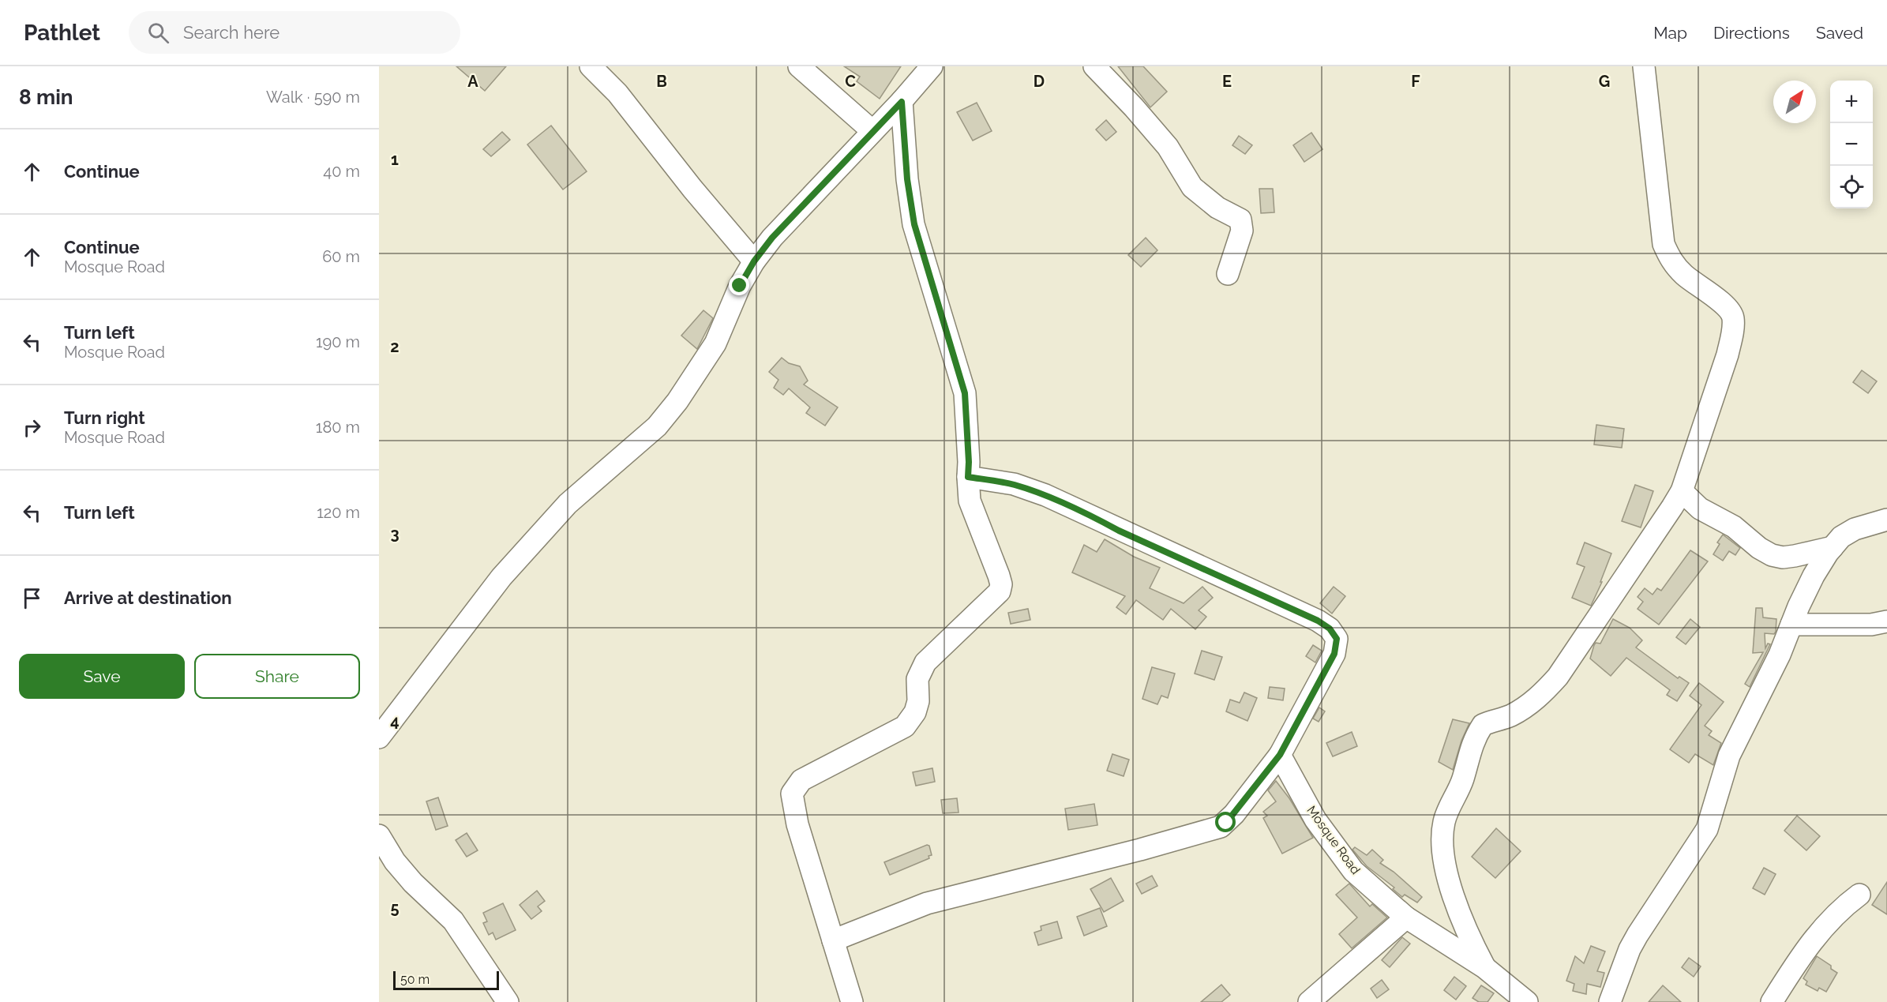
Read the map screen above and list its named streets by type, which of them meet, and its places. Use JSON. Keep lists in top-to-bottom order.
{
  "streets": {
    "street": ["Mosque Road"]
  },
  "scale_bar": "50 m",
  "north": "top right",
  "page": {
    "header": "Pathlet",
    "search": "Search here",
    "nav": ["Map", "Directions", "Saved"],
    "heading": ["8 min", "Walk · 590 m"],
    "map_buttons": ["+", "−"],
    "list": [
      ["Continue", "40 m"],
      ["Continue", "Mosque Road", "60 m"],
      ["Turn left", "Mosque Road", "190 m"],
      ["Turn right", "Mosque Road", "180 m"],
      ["Turn left", "120 m"],
      "Arrive at destination"
    ],
    "buttons": ["Save", "Share"],
    "scale": "50 m"
  },
  "grid": {
    "columns": [
      "A",
      "B",
      "C",
      "D",
      "E",
      "F",
      "G"
    ],
    "rows": [
      "1",
      "2",
      "3",
      "4",
      "5"
    ]
  }
}
